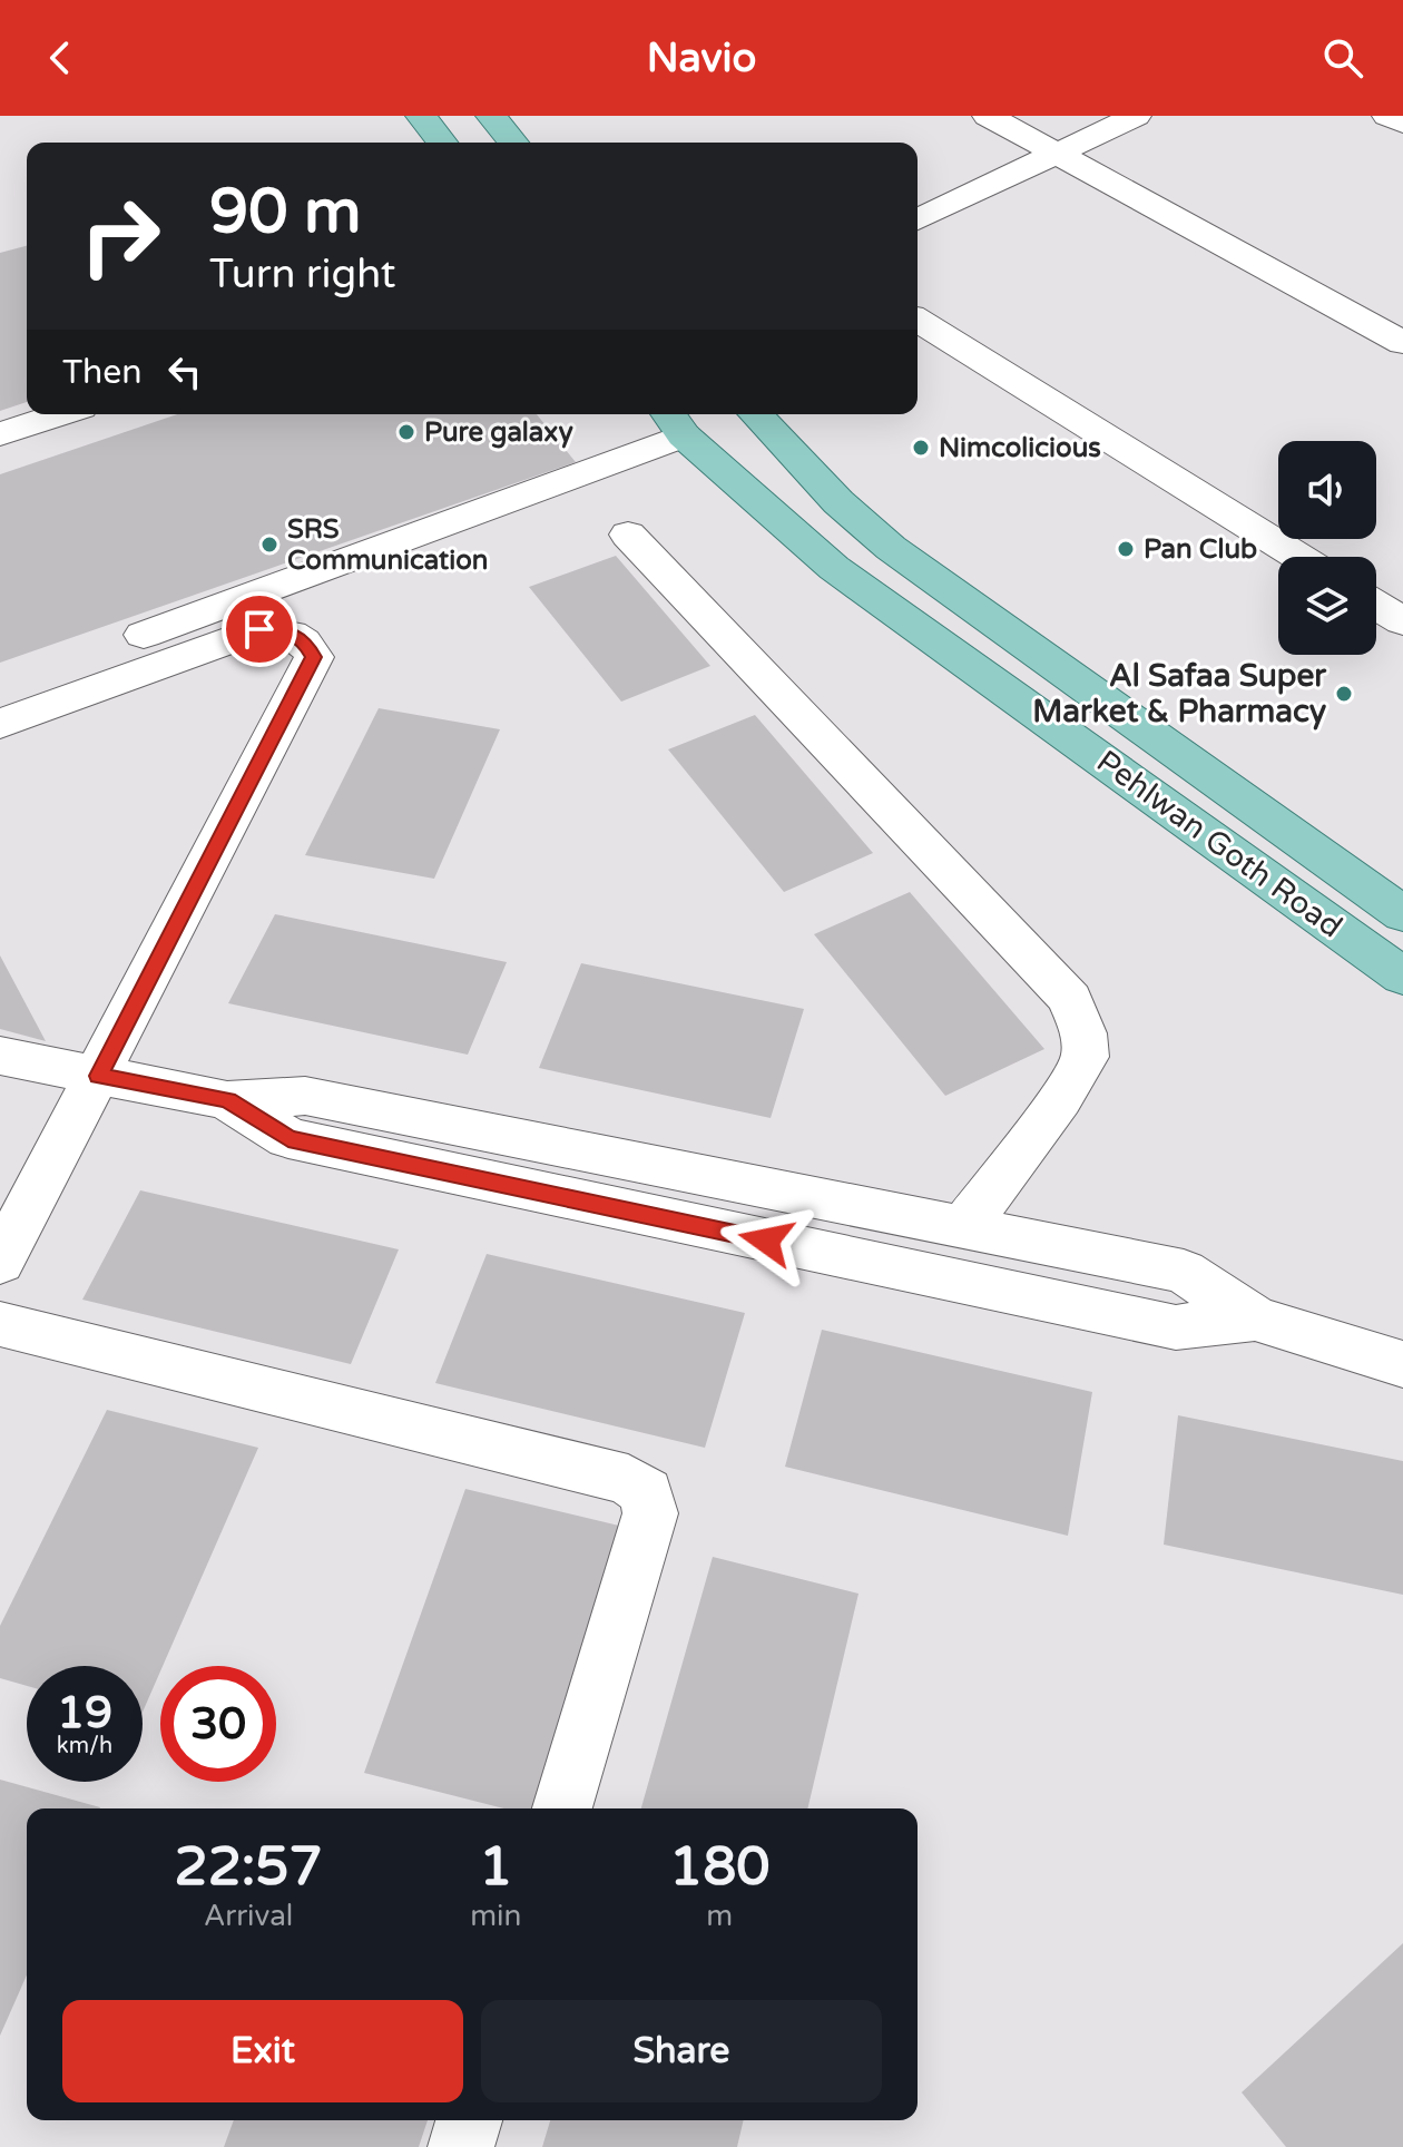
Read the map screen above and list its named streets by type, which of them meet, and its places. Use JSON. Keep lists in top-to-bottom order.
{
  "streets": {
    "main road": ["Pehlwan Goth Road"]
  },
  "places": [
    "Pure galaxy",
    "Nimcolicious",
    "SRS Communication",
    "Pan Club",
    "Al Safaa Super Market & Pharmacy"
  ],
  "page": {
    "header": "Navio",
    "turn": ["90 m", "Turn right"],
    "then": "Then",
    "speed": "19 km/h",
    "limit": "30",
    "eta": [
      "22:57",
      "Arrival",
      "1",
      "min",
      "180",
      "m"
    ],
    "buttons": ["Exit", "Share"]
  }
}
